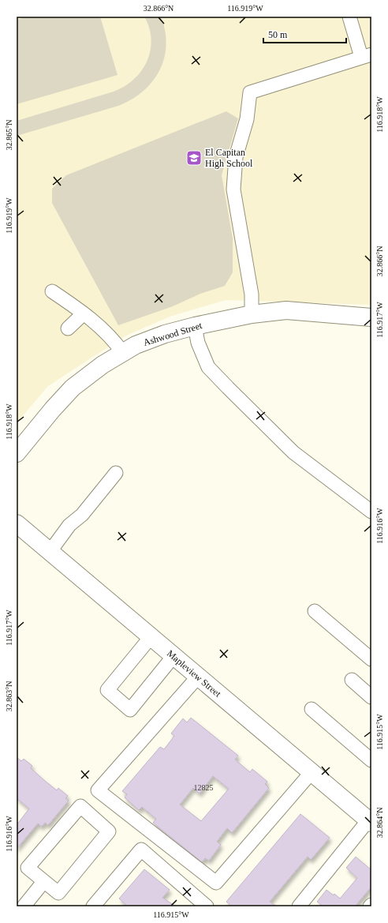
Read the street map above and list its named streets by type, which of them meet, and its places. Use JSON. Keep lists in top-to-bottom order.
{
  "streets": {
    "main road": ["Ashwood Street", "Mapleview Street"]
  },
  "places": {
    "school or university": ["El Capitan High School"]
  },
  "house_numbers": ["12825"],
  "scale_bar": "50 m",
  "coordinates": [
    "32.866°N",
    "116.919°W",
    "116.918°W",
    "32.865°N",
    "116.917°W",
    "116.916°W",
    "32.863°N",
    "116.915°W",
    "32.864°N"
  ]
}
